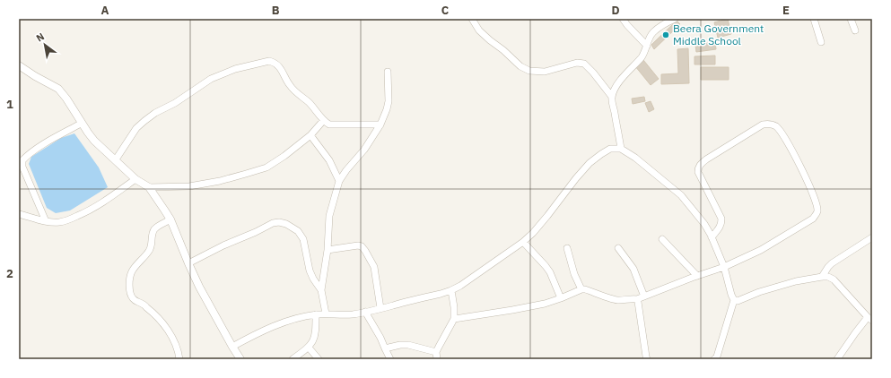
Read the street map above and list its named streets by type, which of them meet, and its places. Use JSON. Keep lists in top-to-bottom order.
{
  "places": ["Beera Government Middle School"],
  "north": "top left",
  "grid": {
    "columns": [
      "A",
      "B",
      "C",
      "D",
      "E"
    ],
    "rows": ["1", "2"]
  }
}
